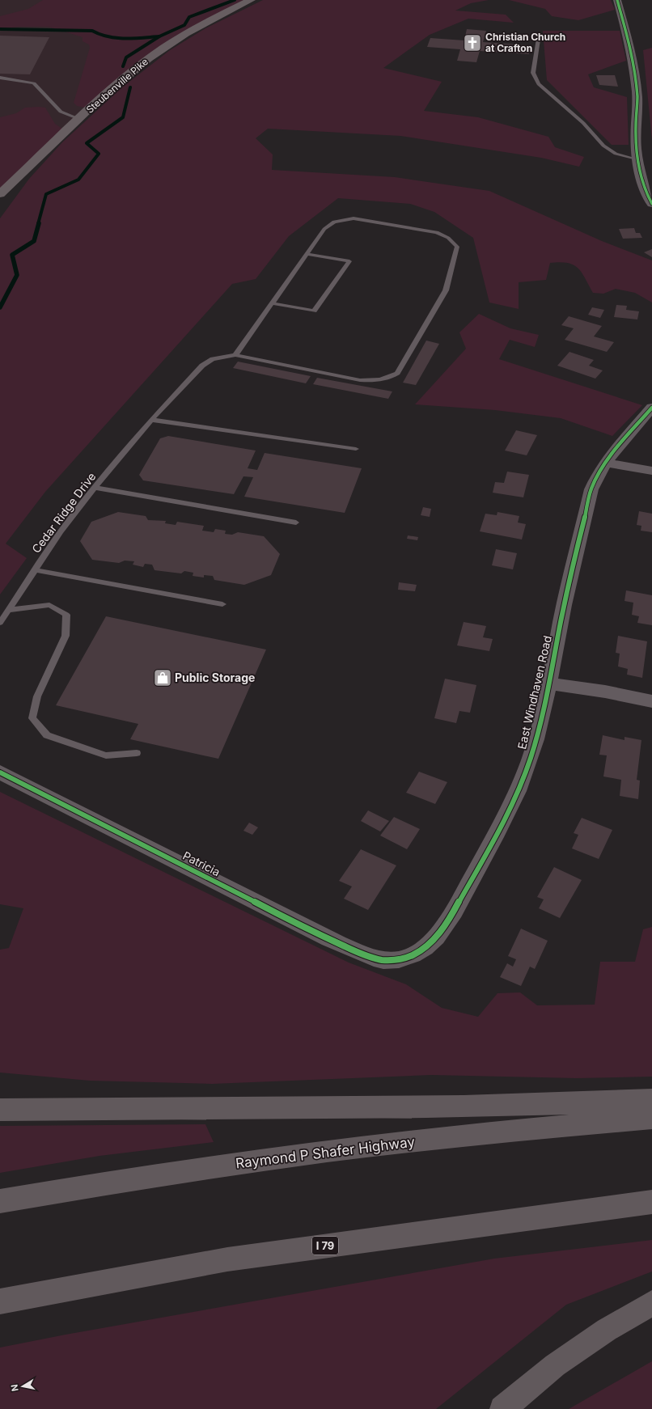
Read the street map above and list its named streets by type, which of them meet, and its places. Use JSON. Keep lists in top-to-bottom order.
{
  "streets": {
    "highway": ["Raymond P Shafer Highway", "I 79"],
    "main road": ["Steubenville Pike"],
    "street": ["East Windhaven Road", "Patricia"],
    "lane": ["Cedar Ridge Drive"]
  },
  "crossings": [
    ["East Windhaven Road", "Patricia"]
  ],
  "places": {
    "church": ["Christian Church at Crafton"],
    "shop": ["Public Storage"]
  },
  "north": "left"
}
